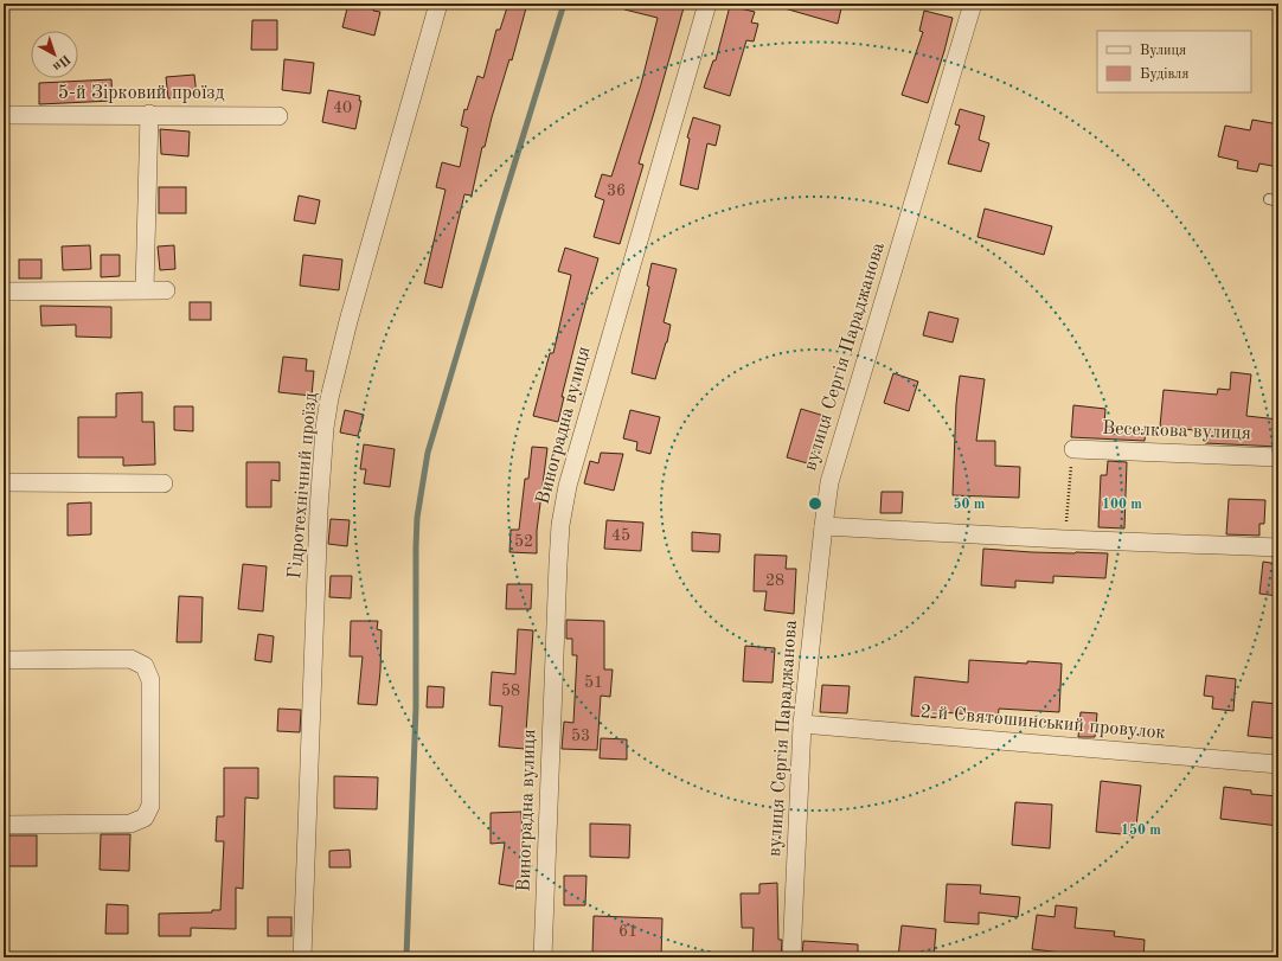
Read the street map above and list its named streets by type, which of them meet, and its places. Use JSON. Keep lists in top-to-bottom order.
{
  "streets": {
    "street": [
      "5-й Зірковий проїзд",
      "вулиця Сергія Параджанова",
      "Виноградна вулиця",
      "Веселкова вулиця",
      "Гідротехнічний проїзд",
      "2-й Святошинський провулок"
    ]
  },
  "crossings": [
    ["вулиця Сергія Параджанова", "2-й Святошинський провулок"]
  ],
  "house_numbers": [
    "40",
    "36",
    "45",
    "52",
    "28",
    "51",
    "58",
    "53",
    "61"
  ],
  "legend": ["Вулиця", "Будівля"],
  "north": "bottom right",
  "rings": ["50 m", "100 m", "150 m"]
}
